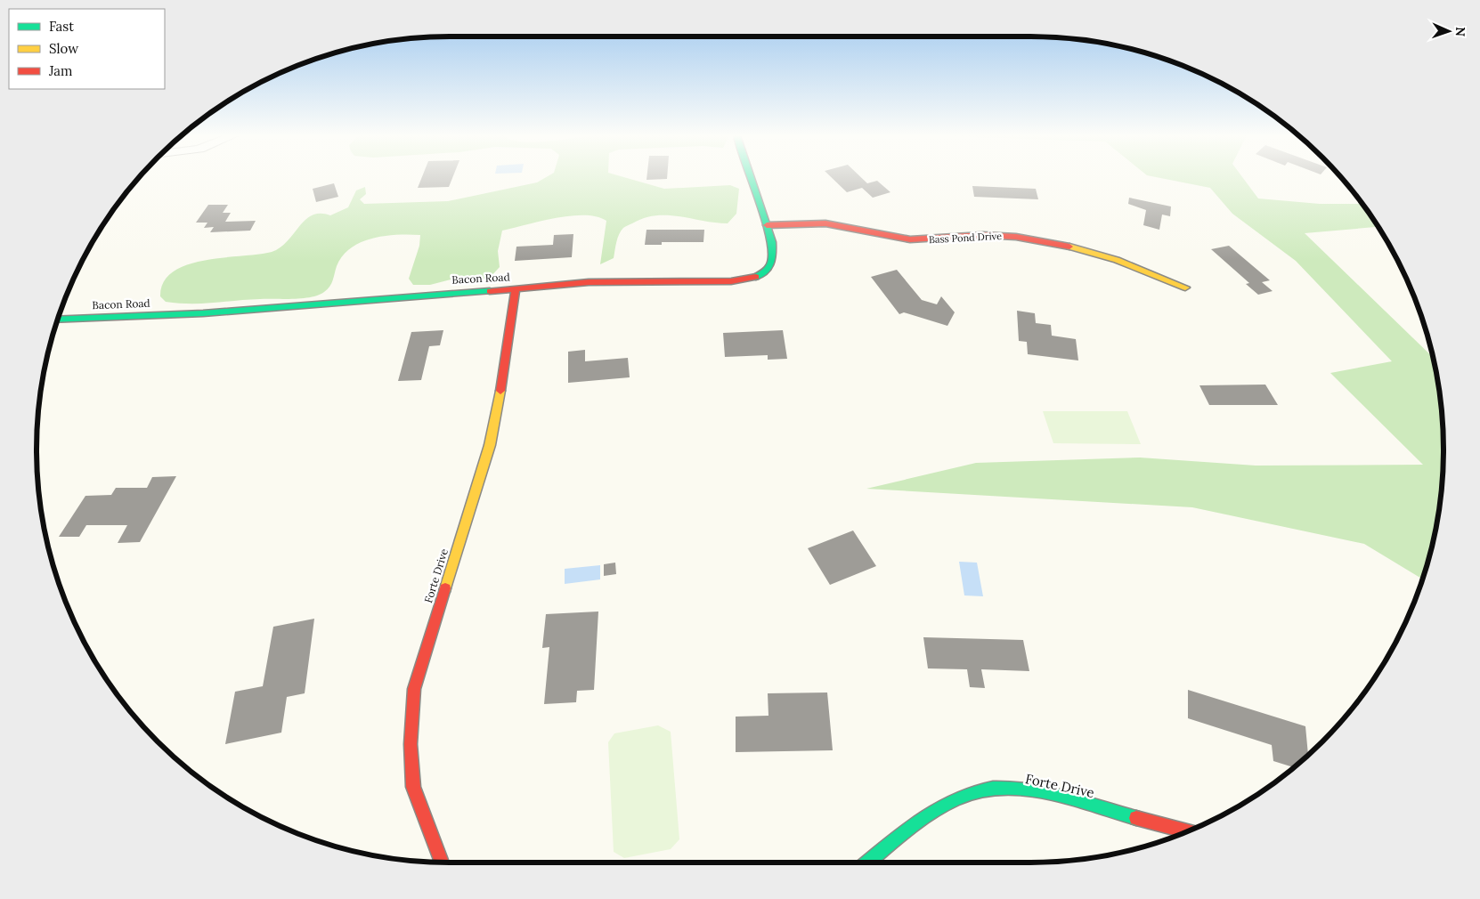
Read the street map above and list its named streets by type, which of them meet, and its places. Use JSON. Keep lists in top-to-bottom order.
{
  "streets": {
    "street": ["Bass Pond Drive", "Bacon Road", "Forte Drive"]
  },
  "crossings": [
    ["Bass Pond Drive", "Bacon Road"],
    ["Bacon Road", "Forte Drive"]
  ],
  "legend": ["Fast", "Slow", "Jam"],
  "north": "right"
}
